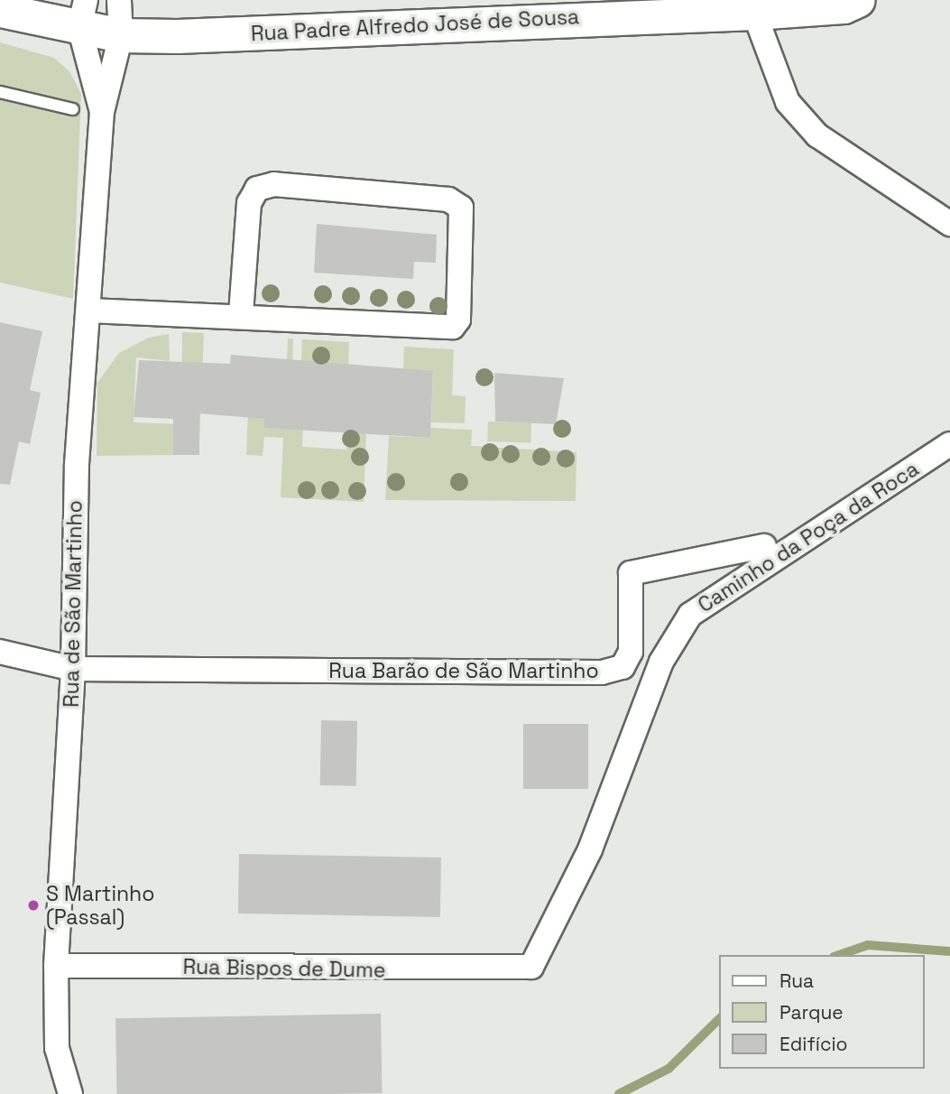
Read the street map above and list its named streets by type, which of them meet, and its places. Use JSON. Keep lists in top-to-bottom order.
{
  "streets": {
    "street": [
      "Rua Padre Alfredo José de Sousa",
      "Caminho da Poça da Roca",
      "Rua de São Martinho",
      "Rua Barão de São Martinho",
      "Rua Bispos de Dume"
    ]
  },
  "crossings": [
    ["Rua Padre Alfredo José de Sousa", "Rua de São Martinho"],
    ["Caminho da Poça da Roca", "Rua Bispos de Dume"],
    ["Rua de São Martinho", "Rua Barão de São Martinho"],
    ["Rua de São Martinho", "Rua Bispos de Dume"]
  ],
  "places": ["S Martinho (Passal)"],
  "legend": ["Rua", "Parque", "Edifício"]
}
